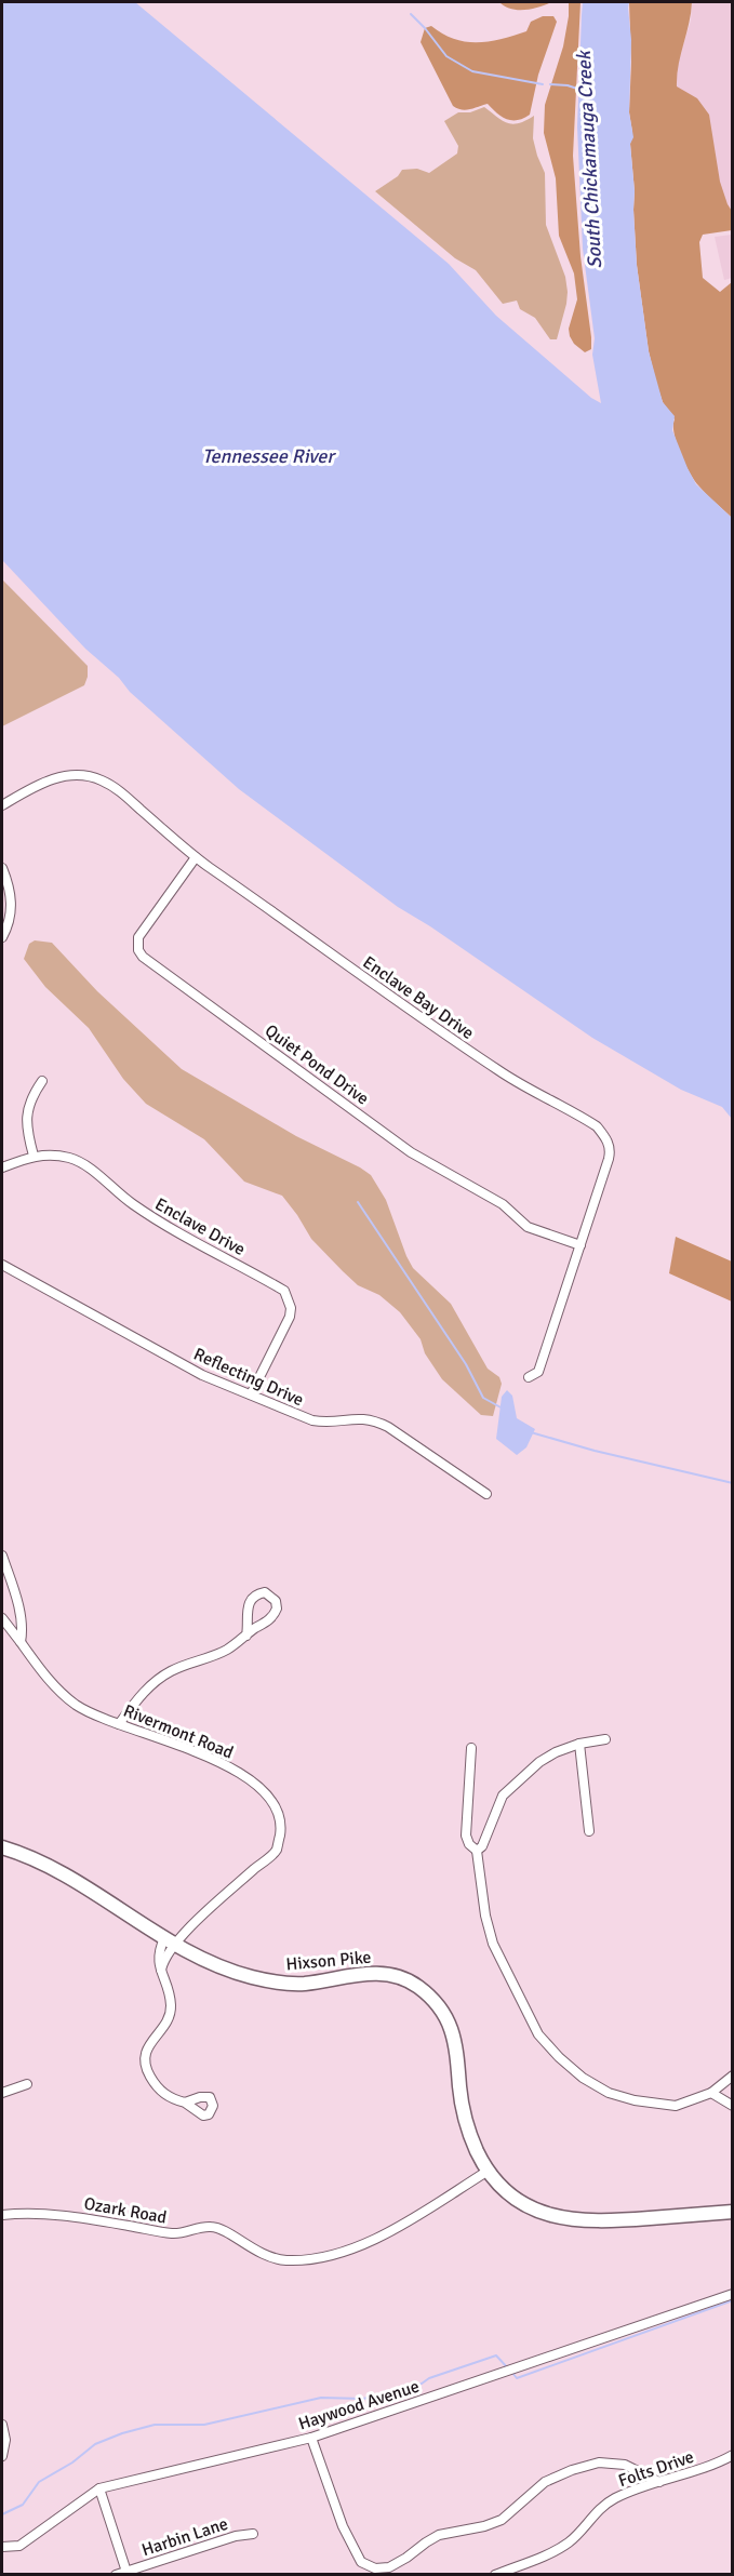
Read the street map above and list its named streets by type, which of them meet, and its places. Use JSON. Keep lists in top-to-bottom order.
{
  "streets": {
    "main road": ["Hixson Pike"],
    "street": [
      "Enclave Bay Drive",
      "Quiet Pond Drive",
      "Enclave Drive",
      "Reflecting Drive",
      "Rivermont Road",
      "Ozark Road",
      "Haywood Avenue",
      "Folts Drive",
      "Harbin Lane"
    ]
  },
  "crossings": [
    ["Enclave Bay Drive", "Quiet Pond Drive"],
    ["Enclave Drive", "Reflecting Drive"],
    ["Rivermont Road", "Hixson Pike"],
    ["Hixson Pike", "Ozark Road"]
  ],
  "water": ["South Chickamauga Creek", "Tennessee River"]
}
